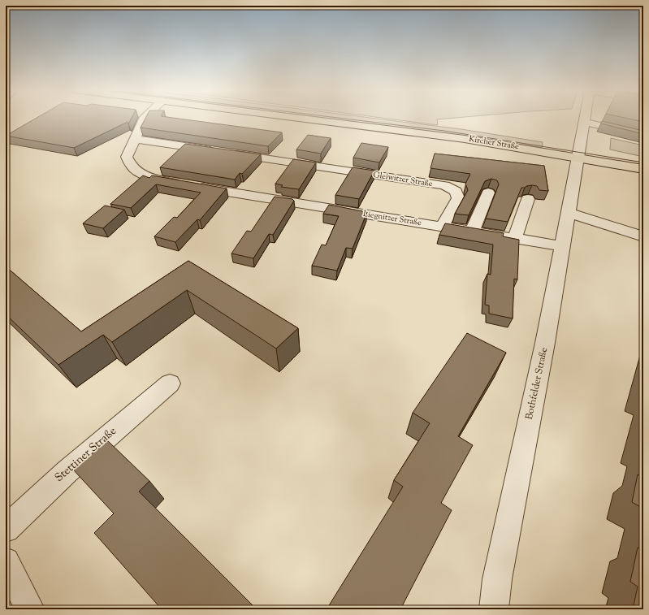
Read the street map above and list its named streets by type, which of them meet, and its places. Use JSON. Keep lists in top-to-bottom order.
{
  "streets": {
    "main road": ["Kircher Straße"],
    "street": [
      "Gleiwitzer Straße",
      "Liegnitzer Straße",
      "Bothfelder Straße",
      "Stettiner Straße"
    ]
  },
  "crossings": [
    ["Kircher Straße", "Bothfelder Straße"],
    ["Gleiwitzer Straße", "Liegnitzer Straße"],
    ["Liegnitzer Straße", "Bothfelder Straße"]
  ]
}
